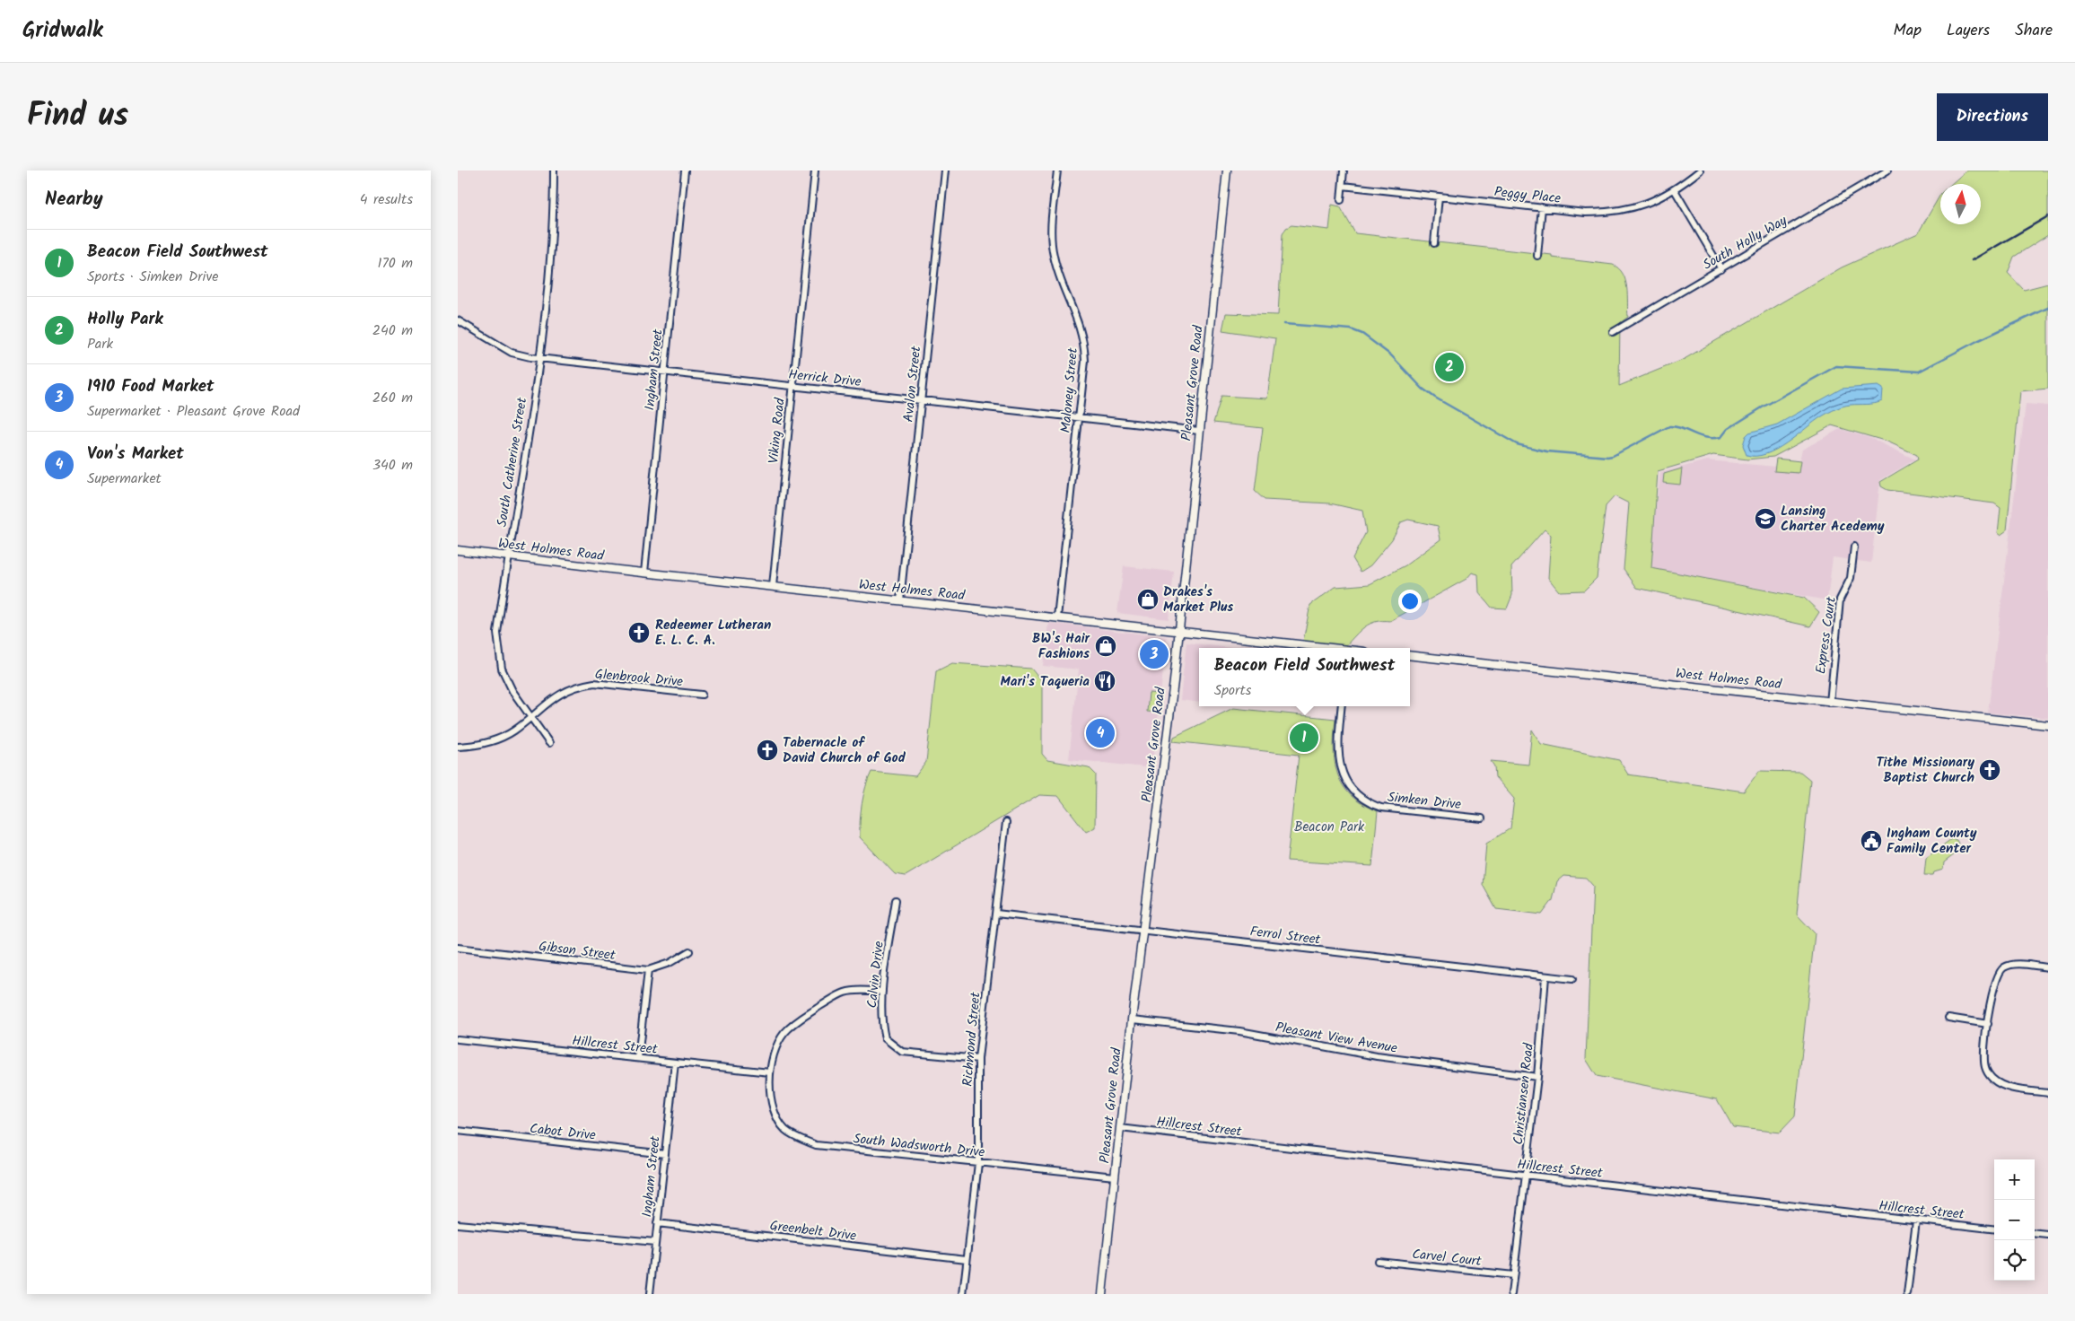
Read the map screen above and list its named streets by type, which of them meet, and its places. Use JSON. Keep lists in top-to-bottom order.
{
  "streets": {
    "street": [
      "Peggy Place",
      "South Holly Way",
      "Ingham Street",
      "Herrick Drive",
      "Pleasant Grove Road",
      "Avalon Street",
      "Maloney Street",
      "Viking Road",
      "South Catherine Street",
      "West Holmes Road",
      "Express Court",
      "Glenbrook Drive",
      "Simken Drive",
      "Ferrol Street",
      "Gibson Street",
      "Calvin Drive",
      "Pleasant View Avenue",
      "Richmond Street",
      "Hillcrest Street",
      "Christiansen Road",
      "Cabot Drive",
      "South Wadsworth Drive",
      "Greenbelt Drive",
      "Carvel Court"
    ]
  },
  "crossings": [
    ["Ingham Street", "Herrick Drive"],
    ["Ingham Street", "West Holmes Road"],
    ["Ingham Street", "Hillcrest Street"],
    ["Ingham Street", "Cabot Drive"],
    ["Ingham Street", "Greenbelt Drive"],
    ["Herrick Drive", "Pleasant Grove Road"],
    ["Herrick Drive", "Avalon Street"],
    ["Herrick Drive", "Maloney Street"],
    ["Herrick Drive", "Viking Road"],
    ["Herrick Drive", "South Catherine Street"],
    ["Pleasant Grove Road", "West Holmes Road"],
    ["Pleasant Grove Road", "Ferrol Street"],
    ["Pleasant Grove Road", "Pleasant View Avenue"],
    ["Pleasant Grove Road", "Hillcrest Street"],
    ["Pleasant Grove Road", "South Wadsworth Drive"],
    ["Avalon Street", "West Holmes Road"],
    ["Maloney Street", "West Holmes Road"],
    ["Viking Road", "West Holmes Road"],
    ["South Catherine Street", "West Holmes Road"],
    ["South Catherine Street", "Glenbrook Drive"],
    ["West Holmes Road", "Express Court"],
    ["Ferrol Street", "Richmond Street"],
    ["Ferrol Street", "Christiansen Road"],
    ["Calvin Drive", "Richmond Street"],
    ["Calvin Drive", "South Wadsworth Drive"],
    ["Pleasant View Avenue", "Christiansen Road"],
    ["Richmond Street", "South Wadsworth Drive"],
    ["Richmond Street", "Greenbelt Drive"],
    ["Hillcrest Street", "Christiansen Road"],
    ["Hillcrest Street", "South Wadsworth Drive"],
    ["Christiansen Road", "Carvel Court"]
  ],
  "parks": ["Beacon Park"],
  "places": {
    "school or university": ["Lansing Charter Acedemy"],
    "shop": ["Drakes's Market Plus", "BW's Hair Fashions"],
    "church": ["Redeemer Lutheran E. L. C. A.", "Tabernacle of David Church of God", "Tithe Missionary Baptist Church"],
    "restaurant": ["Mari's Taqueria"],
    "public building": ["Ingham County Family Center"]
  },
  "north": "top",
  "page": {
    "header": "Gridwalk",
    "nav": ["Map", "Layers", "Share"],
    "title": "Find us",
    "buttons": "Directions",
    "heading": ["Nearby", "4 results"],
    "list": [
      {
        "mark": "1",
        "name": "Beacon Field Southwest",
        "note": "Sports · Simken Drive",
        "value": "170 m"
      },
      {
        "mark": "2",
        "name": "Holly Park",
        "note": "Park",
        "value": "240 m"
      },
      {
        "mark": "3",
        "name": "1910 Food Market",
        "note": "Supermarket · Pleasant Grove Road",
        "value": "260 m"
      },
      {
        "mark": "4",
        "name": "Von's Market",
        "note": "Supermarket",
        "value": "340 m"
      }
    ],
    "pins": [
      "2",
      "3",
      "4",
      "1"
    ],
    "popup": ["Beacon Field Southwest", "Sports"],
    "map_buttons": ["+", "−"]
  }
}
